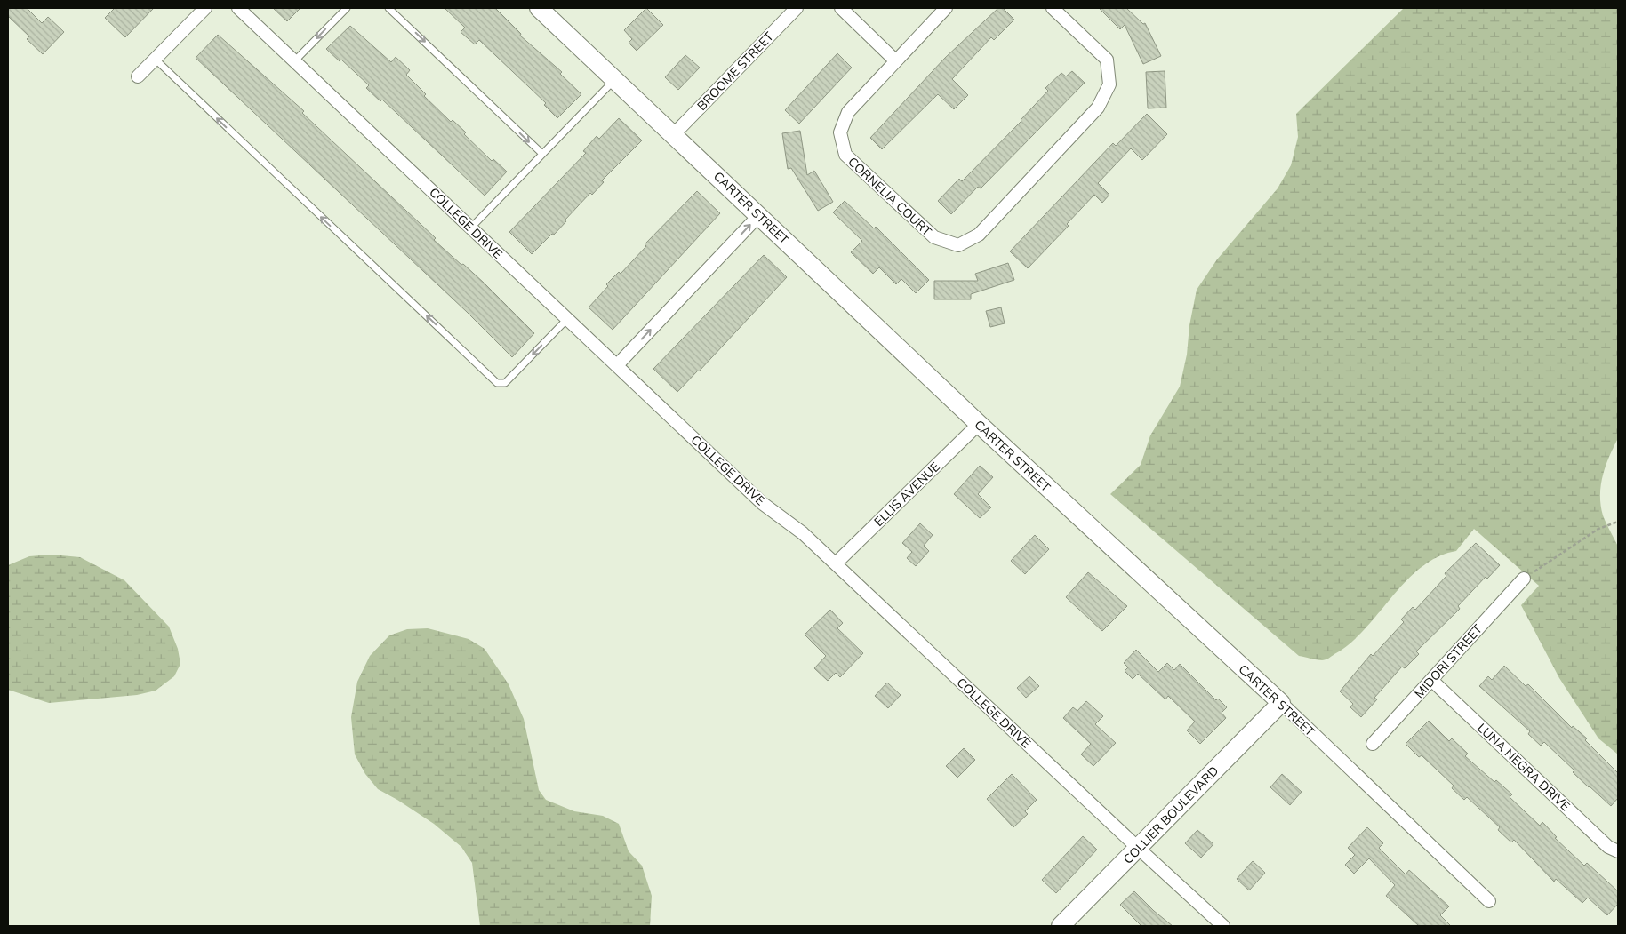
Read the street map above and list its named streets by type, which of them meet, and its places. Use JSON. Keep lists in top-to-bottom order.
{
  "streets": {
    "street": [
      "BROOME STREET",
      "CORNELIA COURT",
      "CARTER STREET",
      "COLLEGE DRIVE",
      "ELLIS AVENUE",
      "MIDORI STREET",
      "LUNA NEGRA DRIVE",
      "COLLIER BOULEVARD"
    ]
  },
  "crossings": [
    ["BROOME STREET", "CARTER STREET"],
    ["CARTER STREET", "ELLIS AVENUE"],
    ["CARTER STREET", "COLLIER BOULEVARD"],
    ["COLLEGE DRIVE", "ELLIS AVENUE"],
    ["COLLEGE DRIVE", "COLLIER BOULEVARD"],
    ["MIDORI STREET", "LUNA NEGRA DRIVE"]
  ]
}
